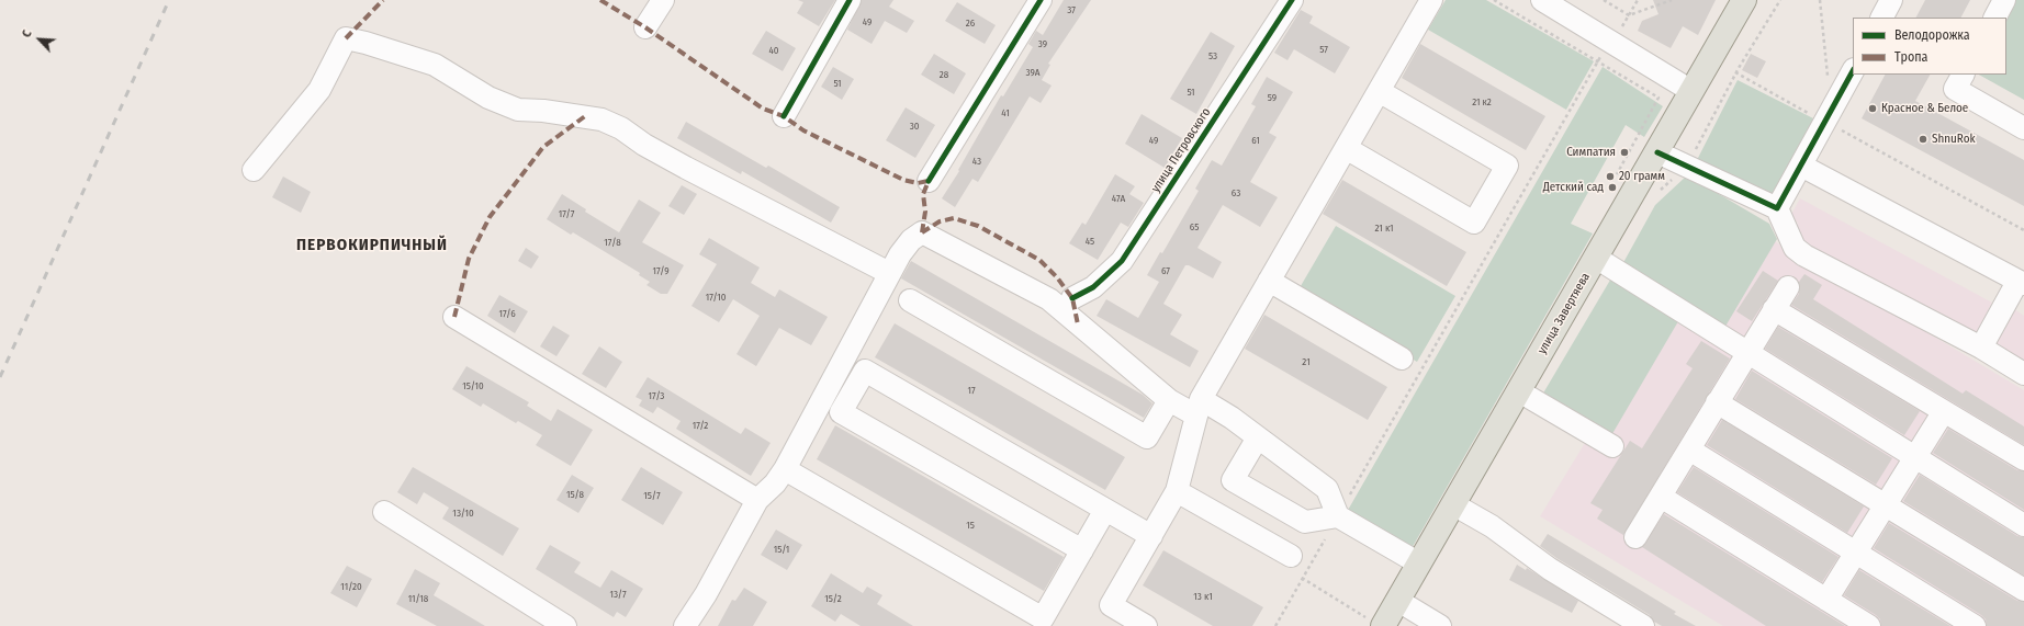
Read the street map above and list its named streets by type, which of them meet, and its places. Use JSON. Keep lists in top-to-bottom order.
{
  "streets": {
    "main road": ["улица Завертяева"],
    "street": ["улица Петровского"]
  },
  "districts": ["ПЕРВОКИРПИЧНЫЙ"],
  "places": [
    "Красное & Белое",
    "ShnuRok",
    "Симпатия",
    "20 грамм",
    "Детский сад"
  ],
  "house_numbers": [
    "37",
    "49",
    "26",
    "39",
    "57",
    "40",
    "53",
    "39А",
    "28",
    "51",
    "51",
    "59",
    "21 к2",
    "41",
    "30",
    "49",
    "61",
    "43",
    "63",
    "47А",
    "17/7",
    "65",
    "21 к1",
    "45",
    "17/8",
    "17/9",
    "67",
    "17/10",
    "17/6",
    "21",
    "15/10",
    "17",
    "17/3",
    "17/2",
    "15/8",
    "15/7",
    "13/10",
    "15",
    "15/1",
    "11/20",
    "13/7",
    "13 к1",
    "11/18",
    "15/2"
  ],
  "legend": ["Велодорожка", "Тропа"],
  "north": "top left"
}
